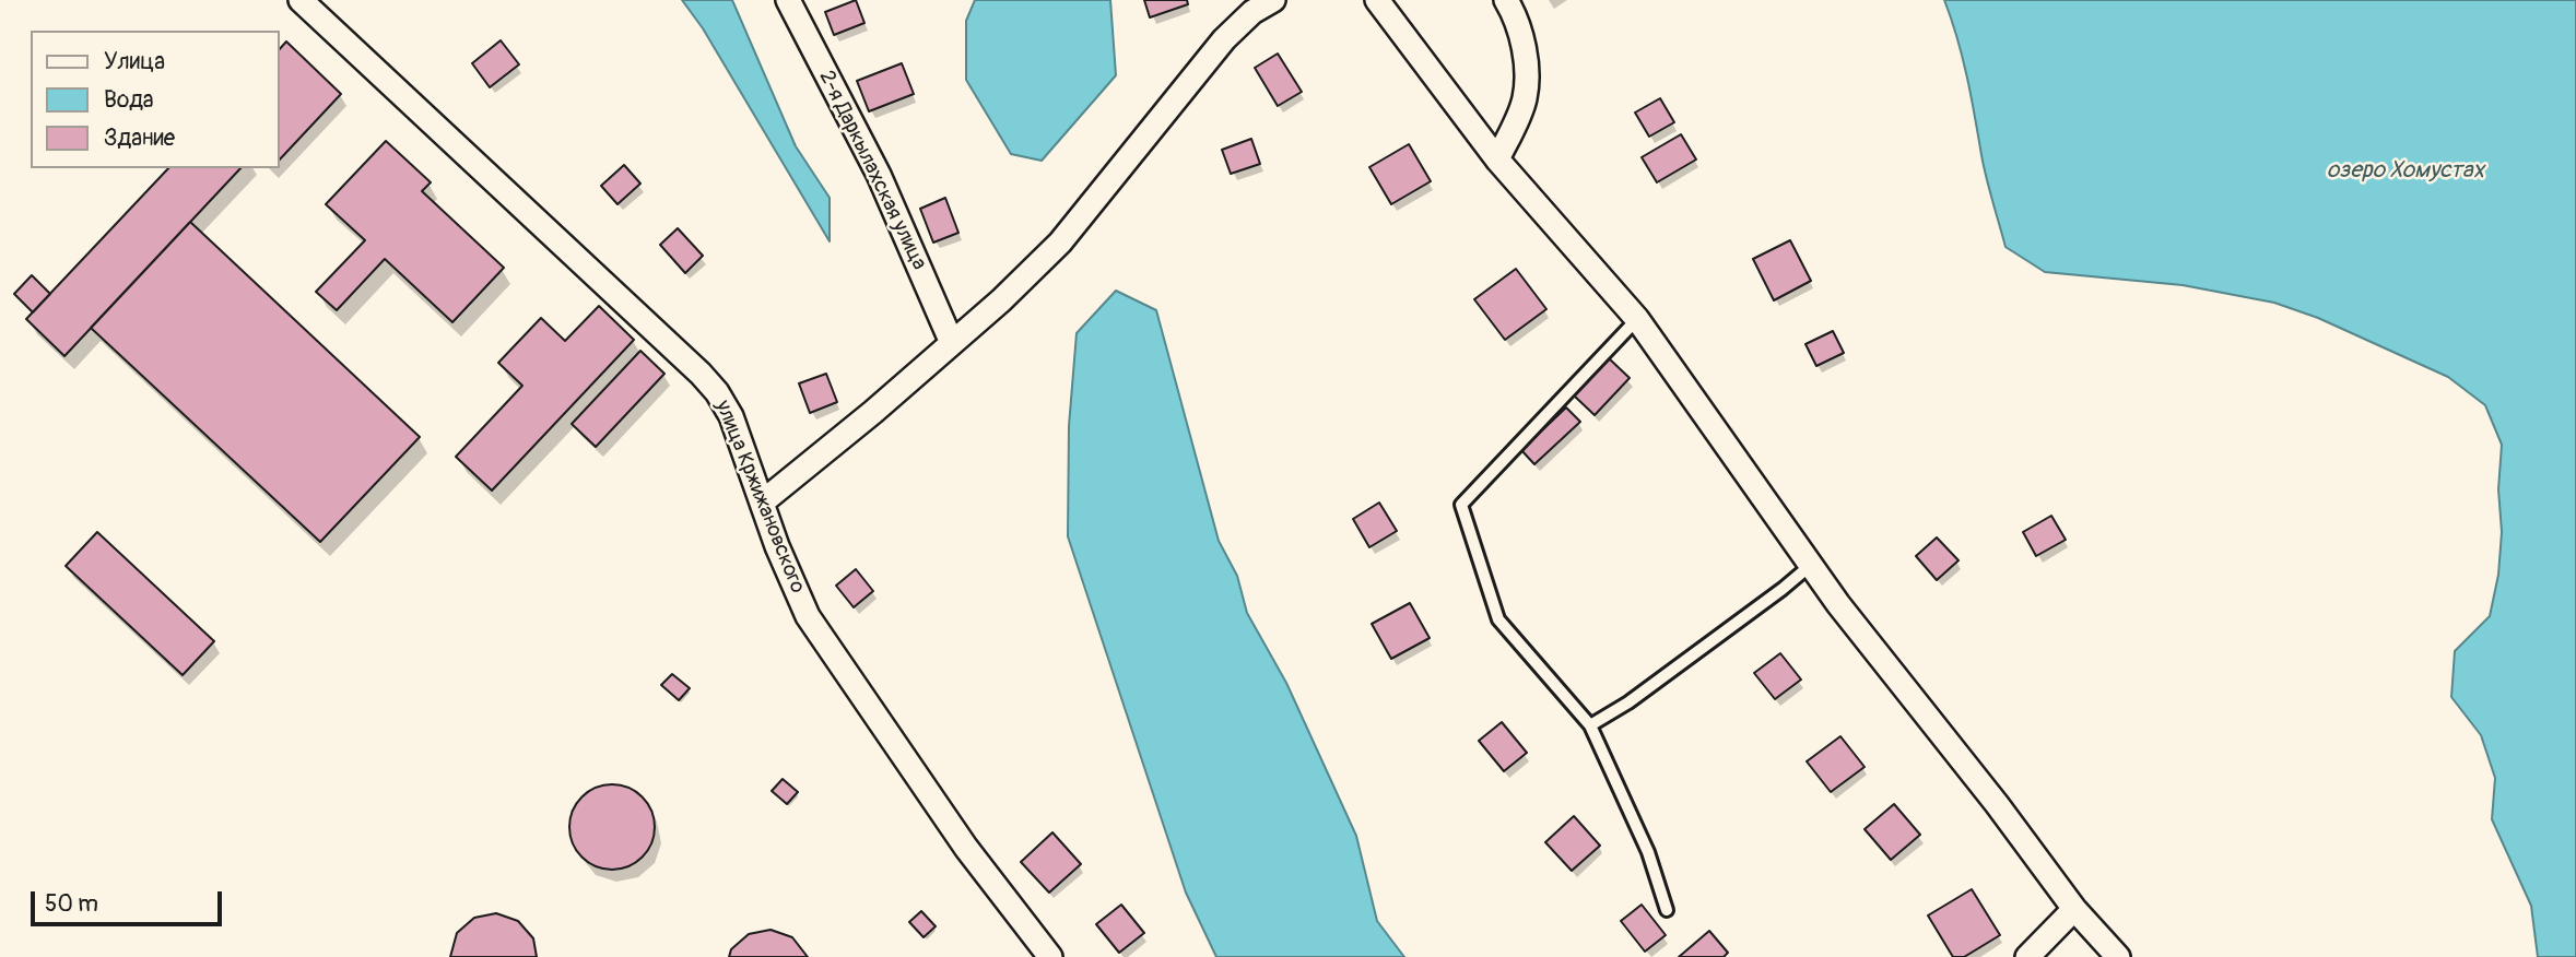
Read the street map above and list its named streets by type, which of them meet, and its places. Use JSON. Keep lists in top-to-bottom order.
{
  "streets": {
    "street": ["2-я Даркылахская улица", "улица Кржижановского"]
  },
  "water": ["озеро Хомустах"],
  "legend": ["Улица", "Вода", "Здание"],
  "scale_bar": "50 m"
}
